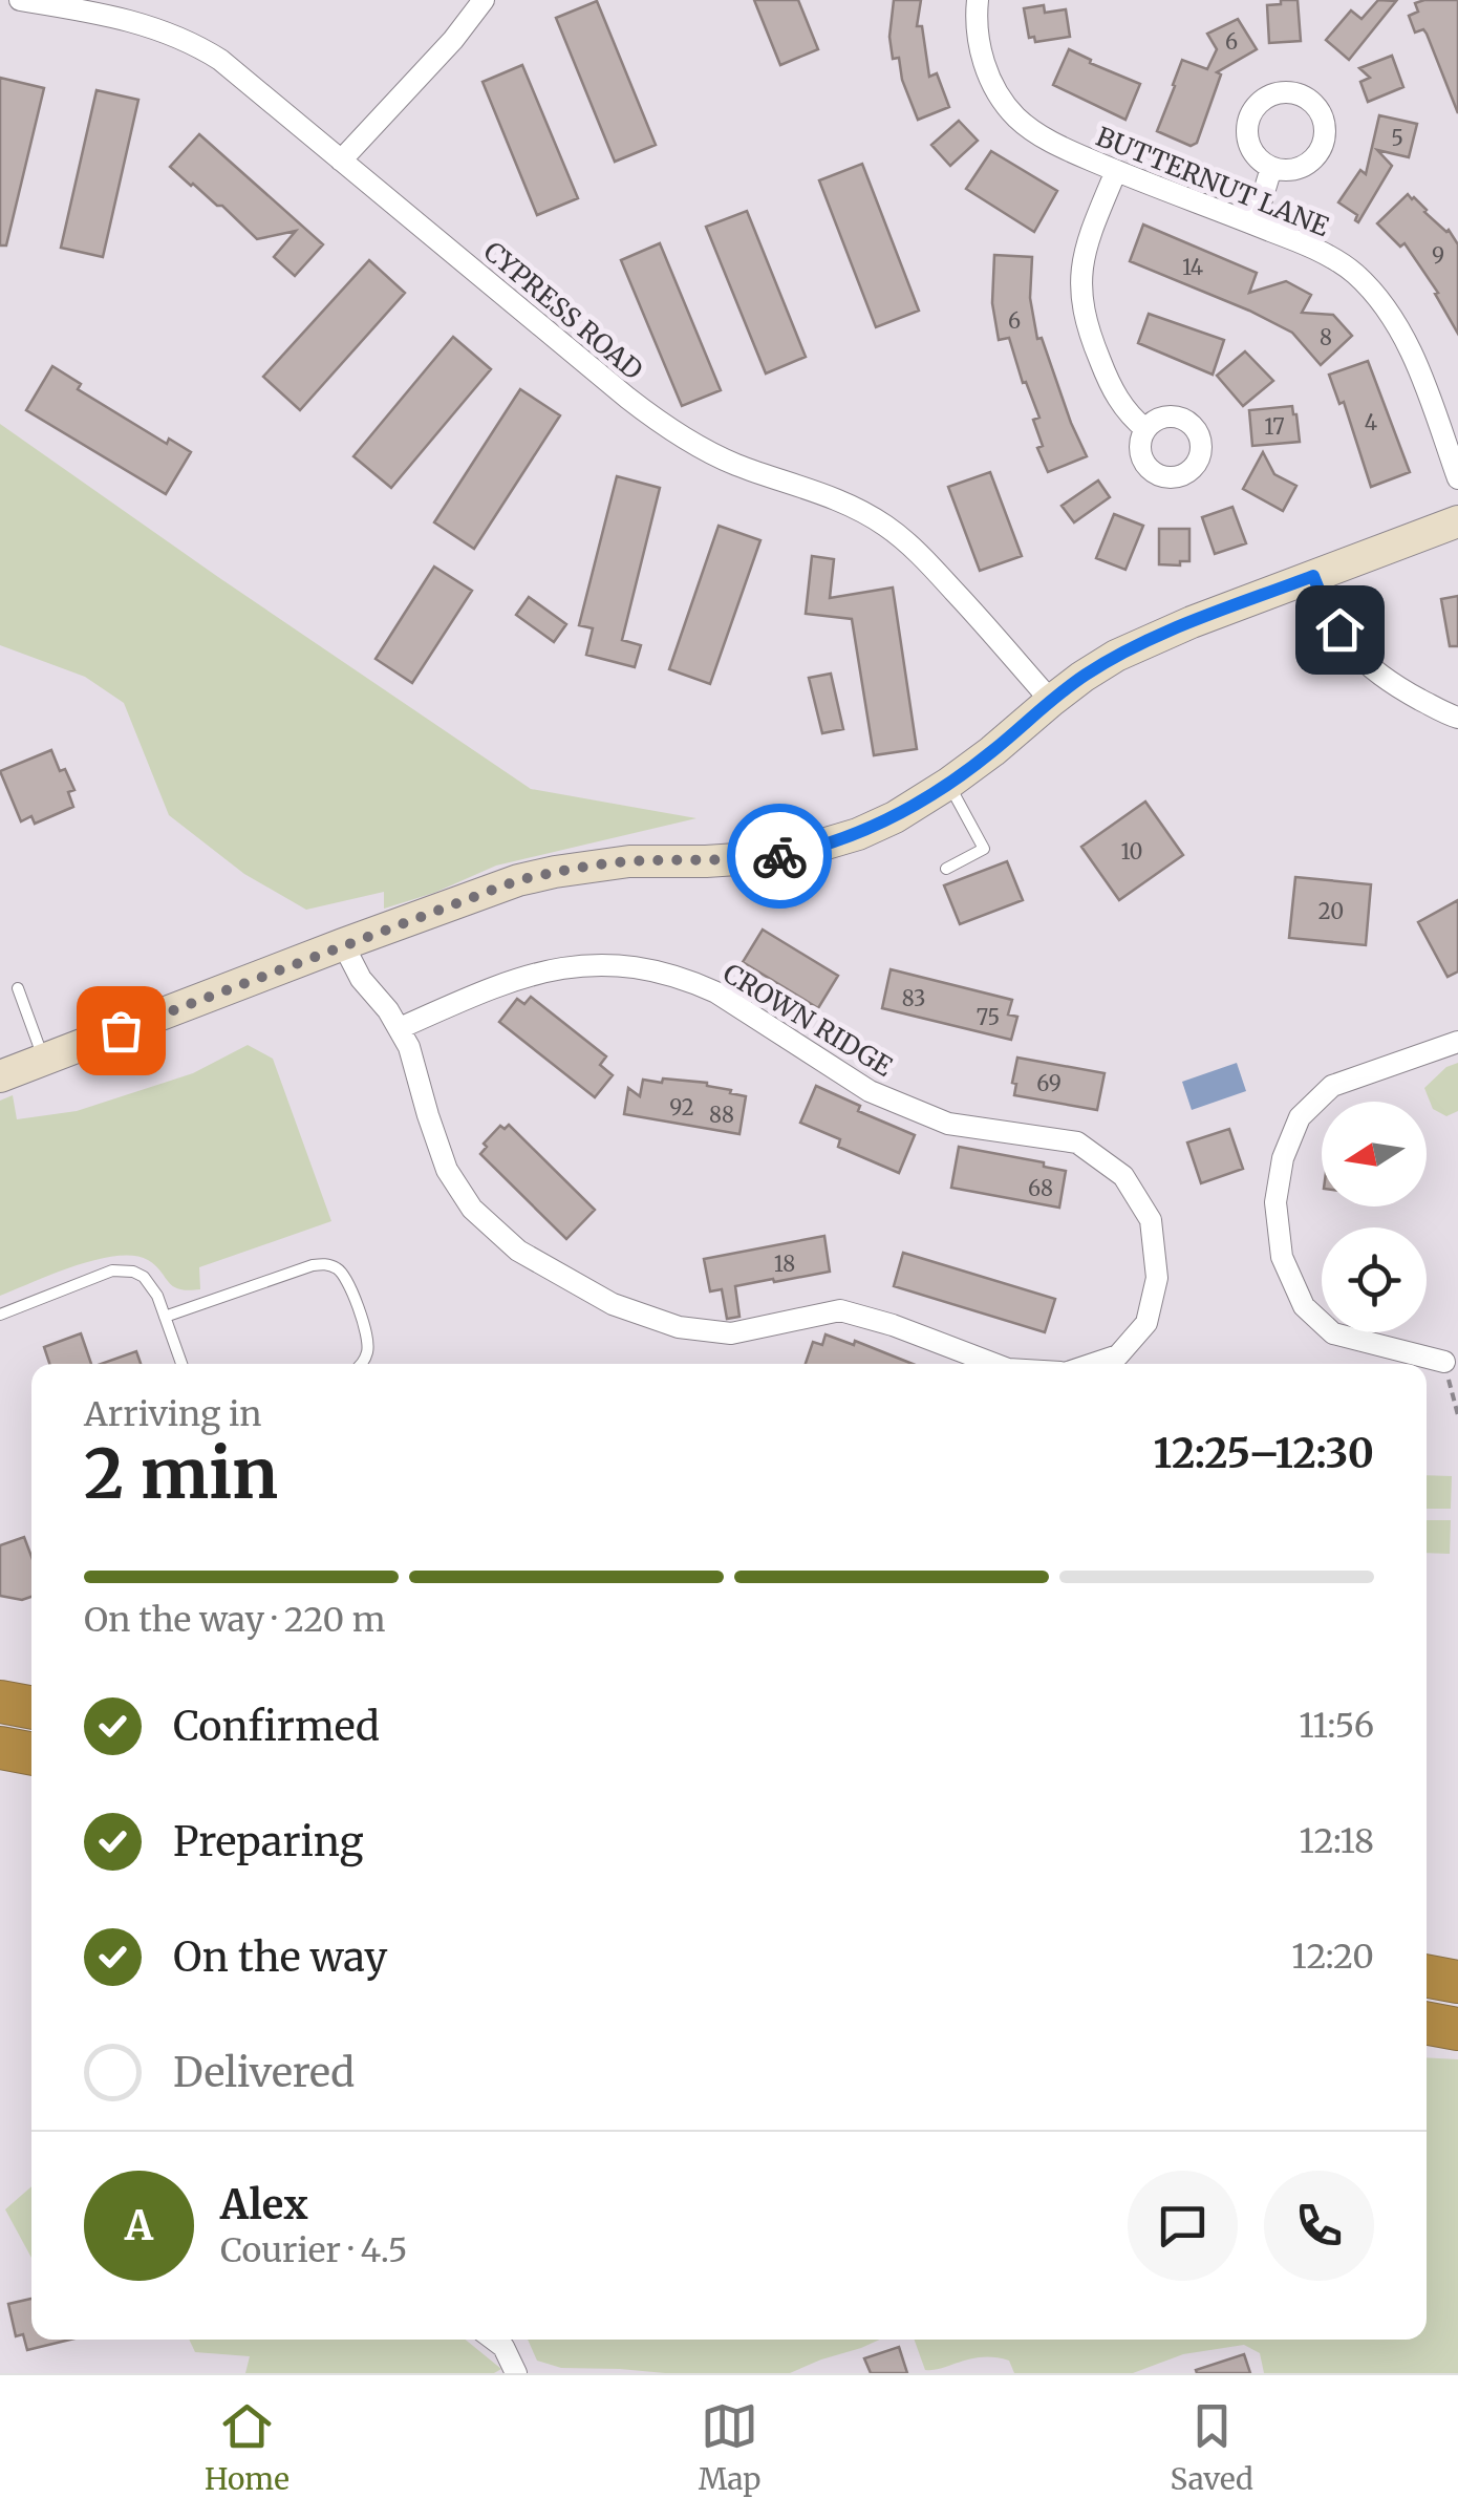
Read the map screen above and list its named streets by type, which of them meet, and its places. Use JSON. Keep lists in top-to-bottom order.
{
  "streets": {
    "street": ["BUTTERNUT LANE", "CYPRESS ROAD", "CROWN RIDGE"]
  },
  "house_numbers": [
    "6",
    "5",
    "9",
    "14",
    "6",
    "8",
    "4",
    "17",
    "10",
    "20",
    "83",
    "75",
    "69",
    "92",
    "88",
    "68",
    "18"
  ],
  "north": "left",
  "page": {
    "heading": ["2 min", "Arriving in", "12:25–12:30"],
    "panel": ["Alex", "Courier · 4.5"],
    "bar": "On the way · 220 m",
    "list": [
      ["Confirmed", "11:56"],
      ["Preparing", "12:18"],
      ["On the way", "12:20"],
      "Delivered"
    ],
    "round": "A",
    "tabs": ["Home", "Map", "Saved"]
  }
}
